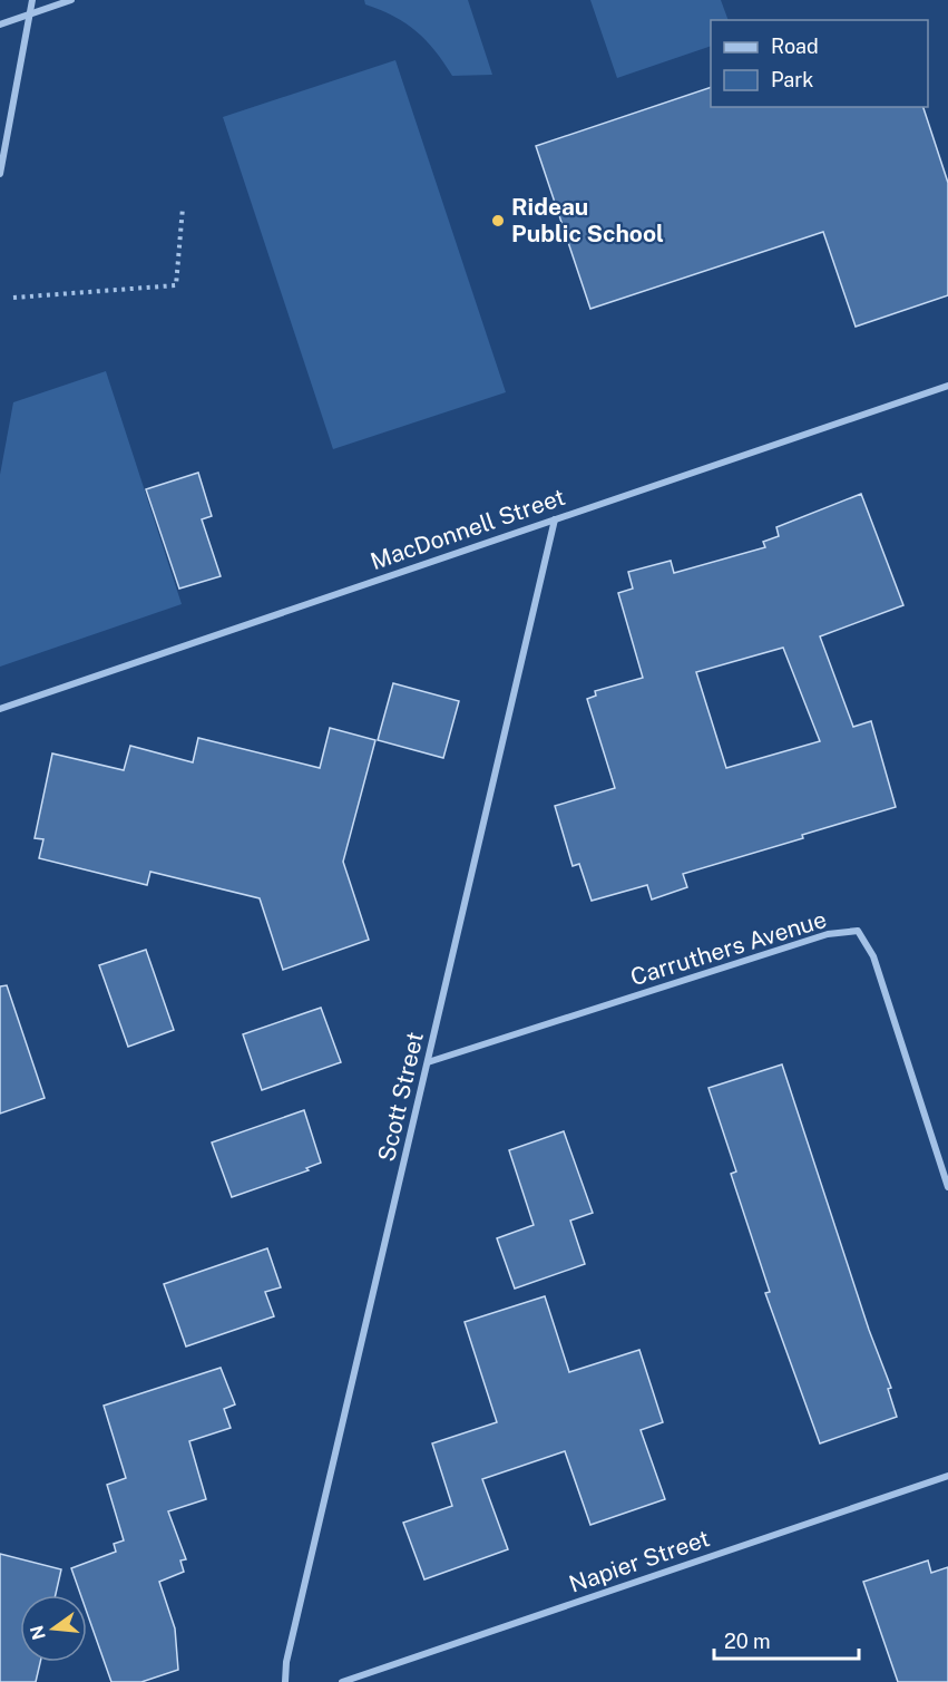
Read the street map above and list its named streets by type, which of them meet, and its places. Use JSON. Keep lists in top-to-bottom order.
{
  "streets": {
    "street": [
      "MacDonnell Street",
      "Carruthers Avenue",
      "Scott Street",
      "Napier Street"
    ]
  },
  "crossings": [
    ["MacDonnell Street", "Scott Street"],
    ["Carruthers Avenue", "Scott Street"]
  ],
  "places": ["Rideau Public School"],
  "legend": ["Road", "Park"],
  "scale_bar": "20 m",
  "north": "left"
}
